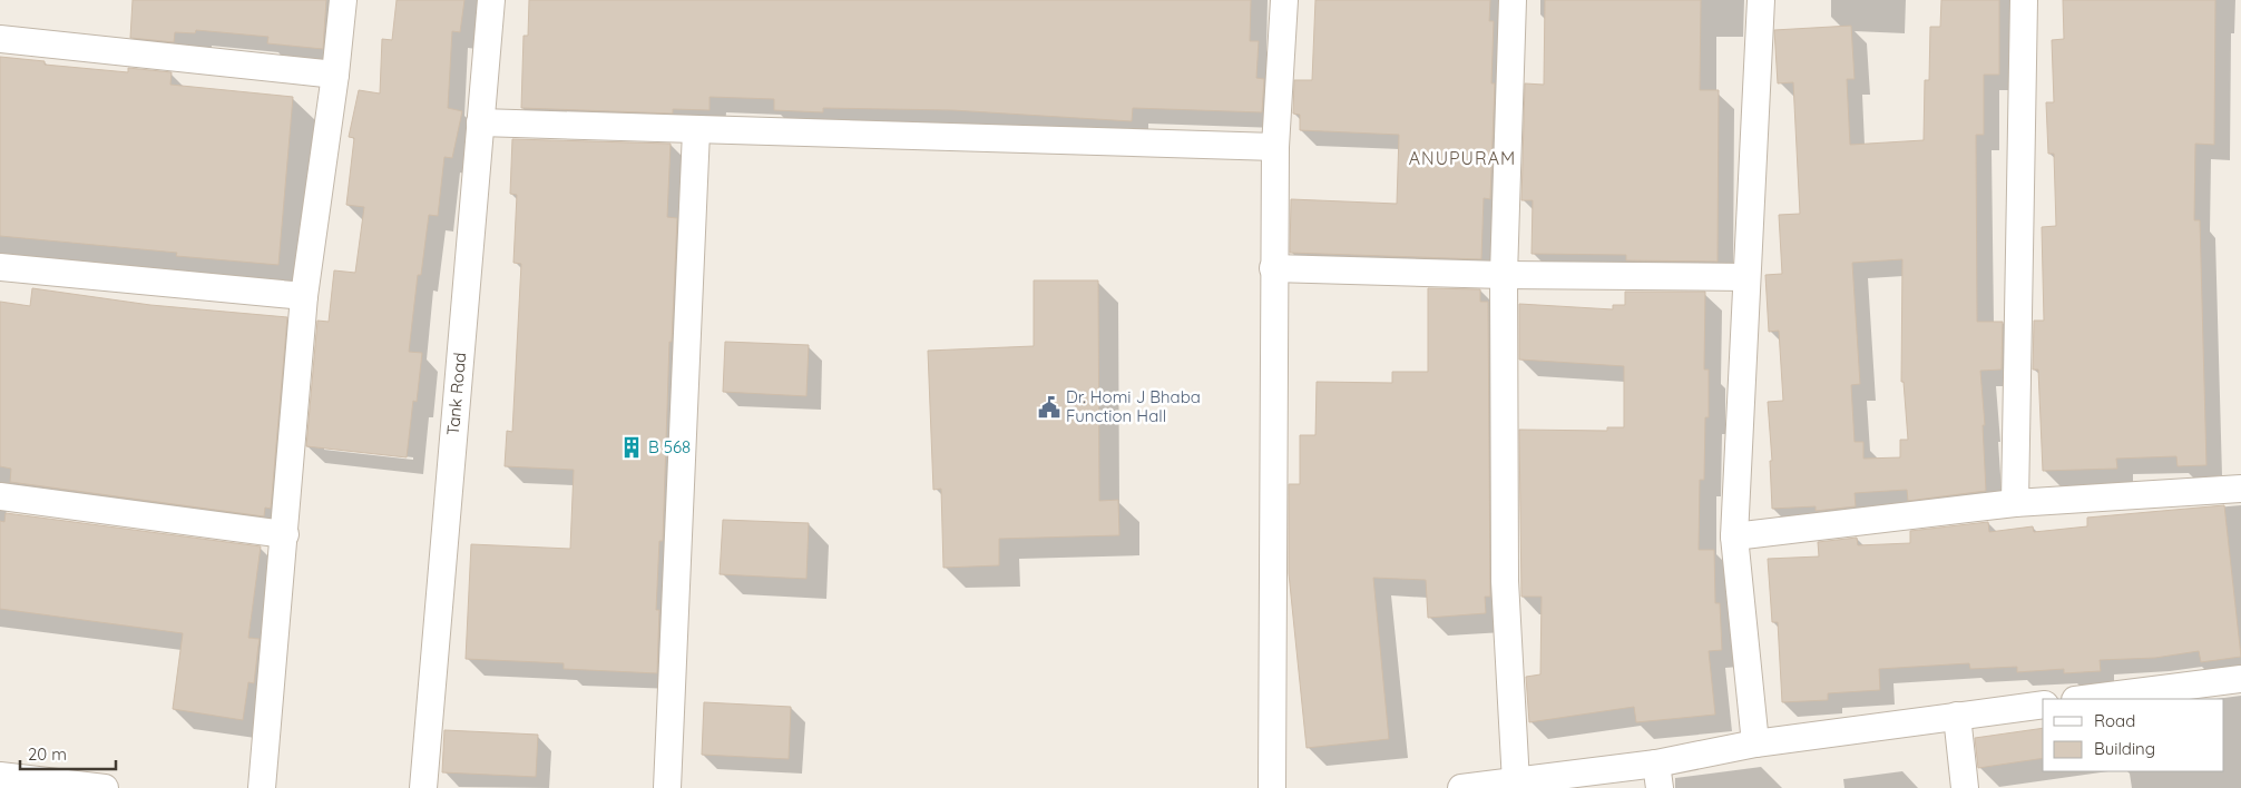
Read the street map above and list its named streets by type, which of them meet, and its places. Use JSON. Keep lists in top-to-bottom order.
{
  "streets": {
    "street": ["Tank Road"]
  },
  "districts": ["ANUPURAM"],
  "places": {
    "public building": ["Dr. Homi J Bhaba Function Hall"],
    "building": ["B 568"]
  },
  "legend": ["Road", "Building"],
  "scale_bar": "20 m"
}
